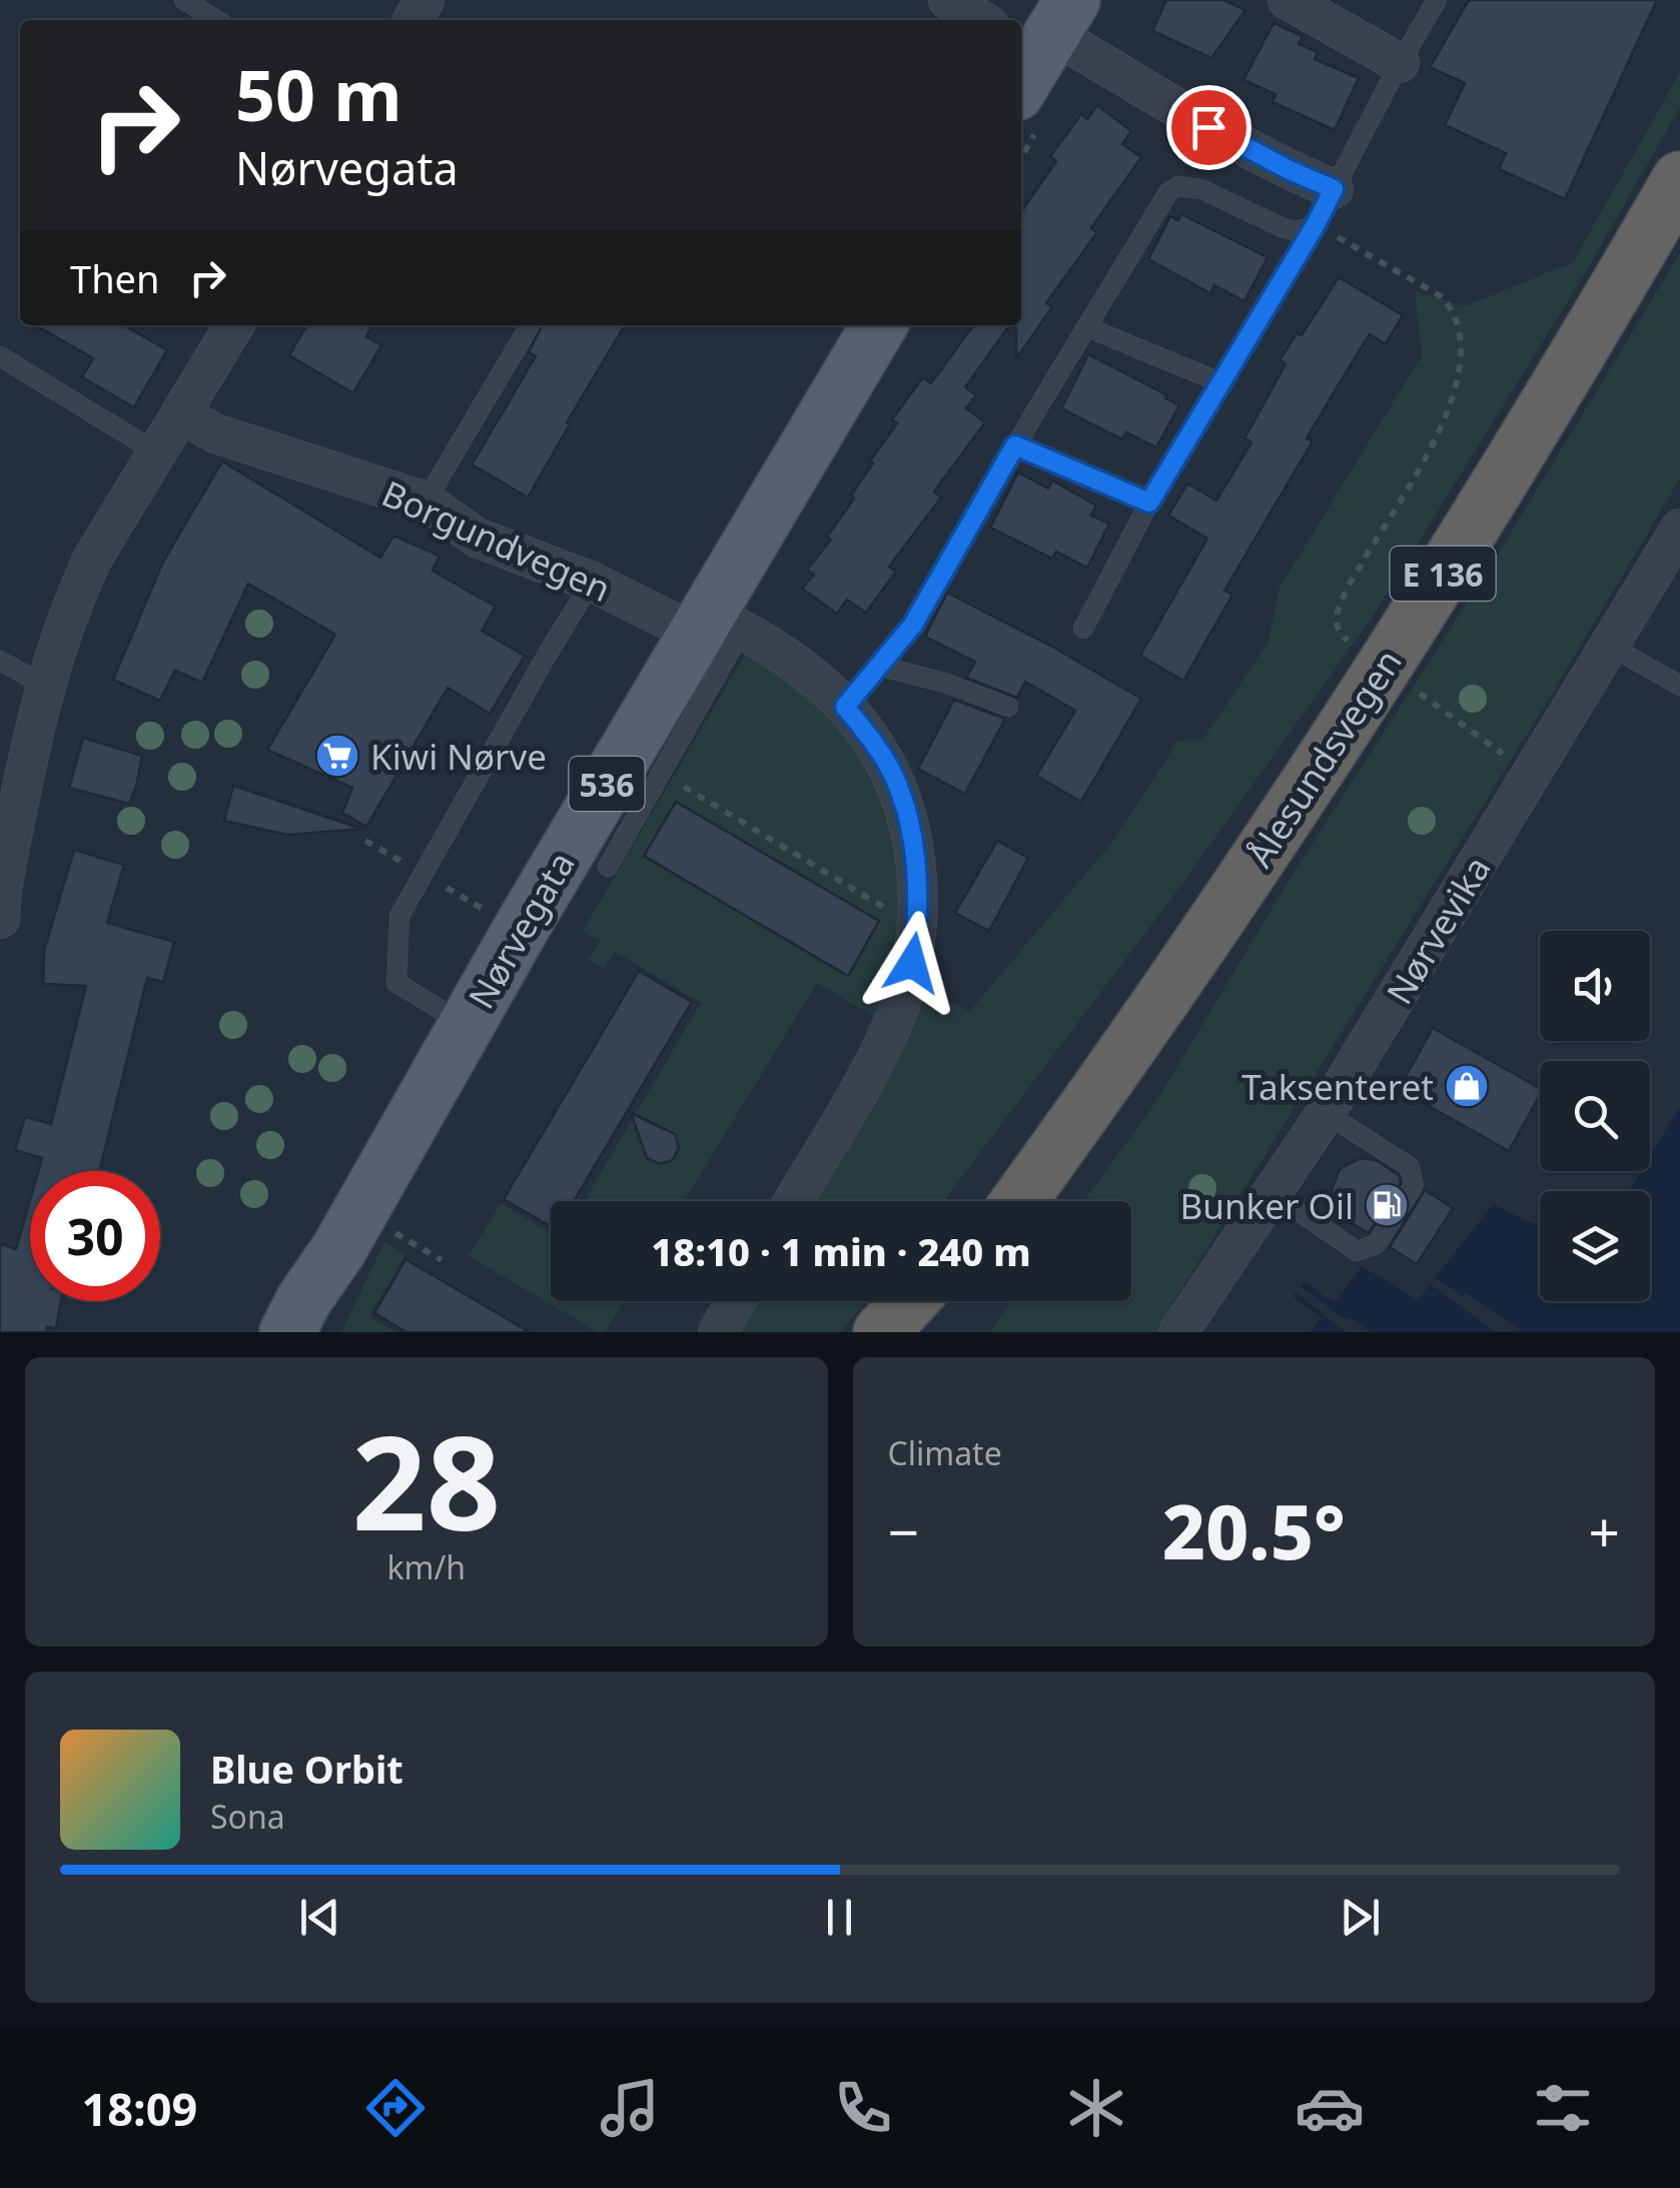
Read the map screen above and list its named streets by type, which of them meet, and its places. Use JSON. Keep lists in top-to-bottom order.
{
  "streets": {
    "highway": ["E 136", "Ålesundsvegen"],
    "main road": ["536", "Nørvegata"],
    "street": ["Borgundvegen", "Nørvevika"]
  },
  "crossings": [
    ["Borgundvegen", "Nørvegata"]
  ],
  "places": {
    "supermarket": ["Kiwi Nørve"],
    "shop": ["Taksenteret"],
    "fuel station": ["Bunker Oil"]
  },
  "page": {
    "turn": ["50 m", "Nørvegata"],
    "then": "Then",
    "limit": "30",
    "trip": "18:10 · 1 min · 240 m",
    "tile": [
      ["28", "km/h"],
      "Climate"
    ],
    "heat": ["−", "20.5°", "+"],
    "song": ["Blue Orbit", "Sona"],
    "tabs": "18:09"
  }
}
